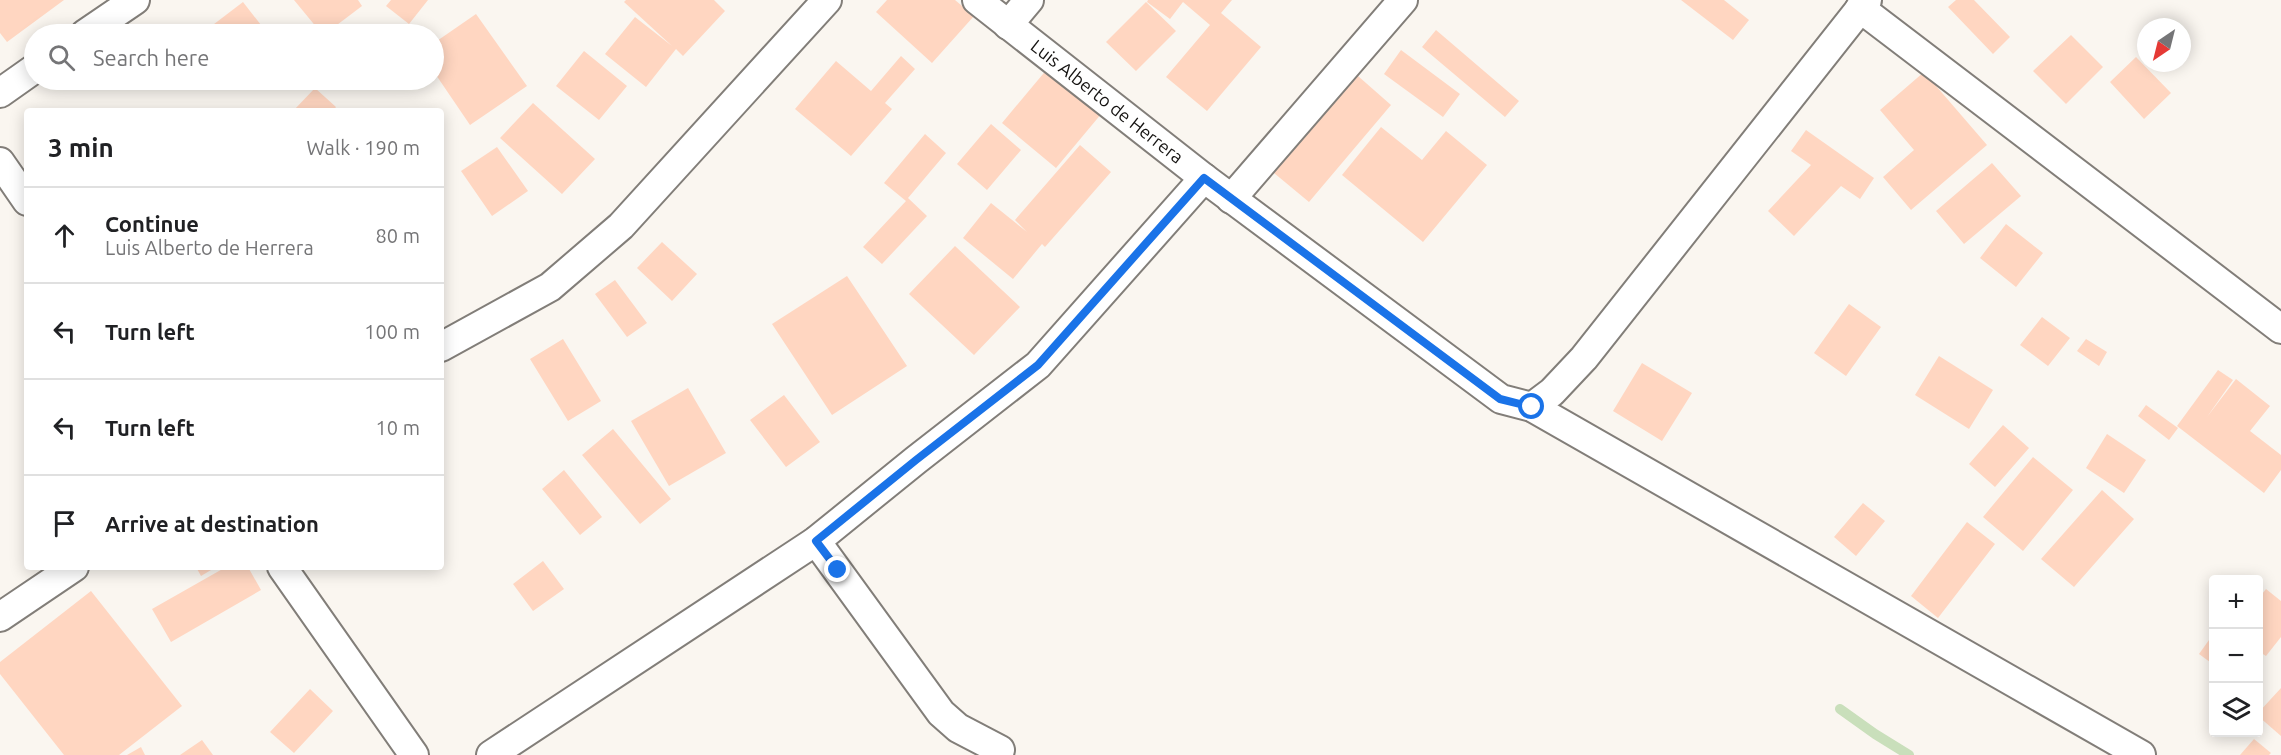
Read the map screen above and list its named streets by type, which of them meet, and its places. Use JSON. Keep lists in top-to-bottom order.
{
  "streets": {
    "street": ["Luis Alberto de Herrera"]
  },
  "north": "bottom left",
  "page": {
    "search": "Search here",
    "heading": ["3 min", "Walk · 190 m"],
    "list": [
      ["Continue", "Luis Alberto de Herrera", "80 m"],
      ["Turn left", "100 m"],
      ["Turn left", "10 m"],
      "Arrive at destination"
    ],
    "map_buttons": ["+", "−"]
  }
}
